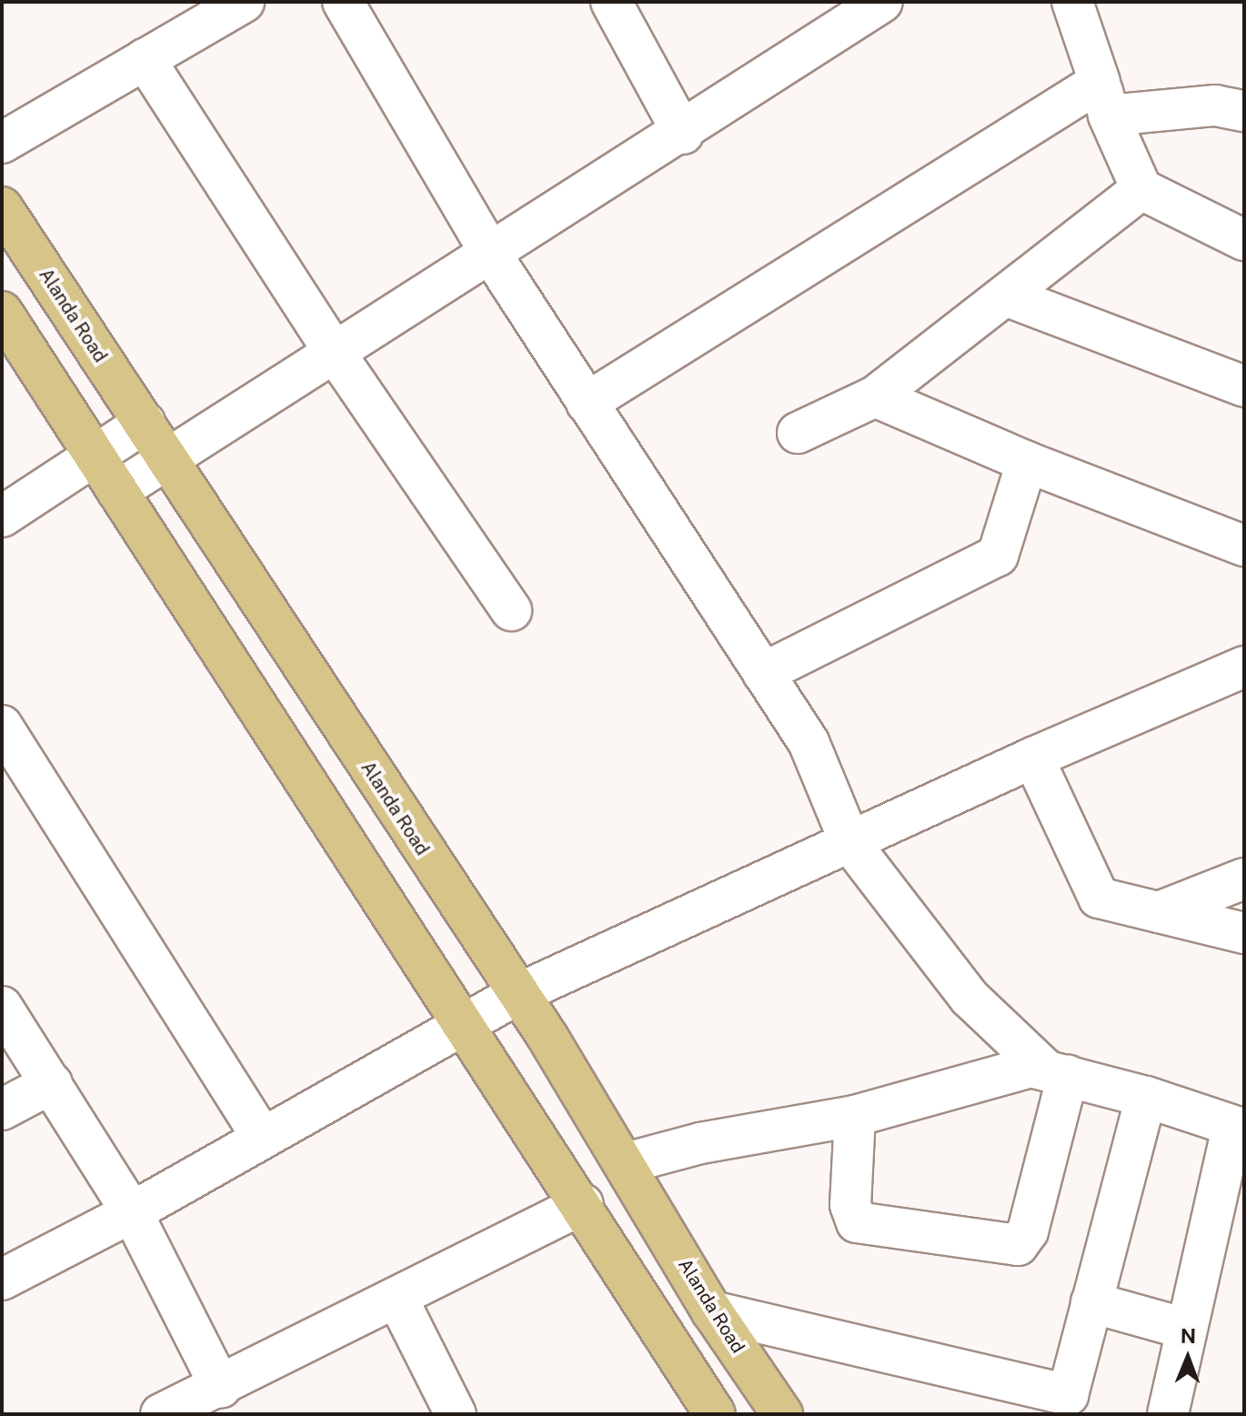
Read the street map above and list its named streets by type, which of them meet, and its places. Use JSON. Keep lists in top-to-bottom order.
{
  "streets": {
    "main road": ["Alanda Road"]
  },
  "north": "top"
}
